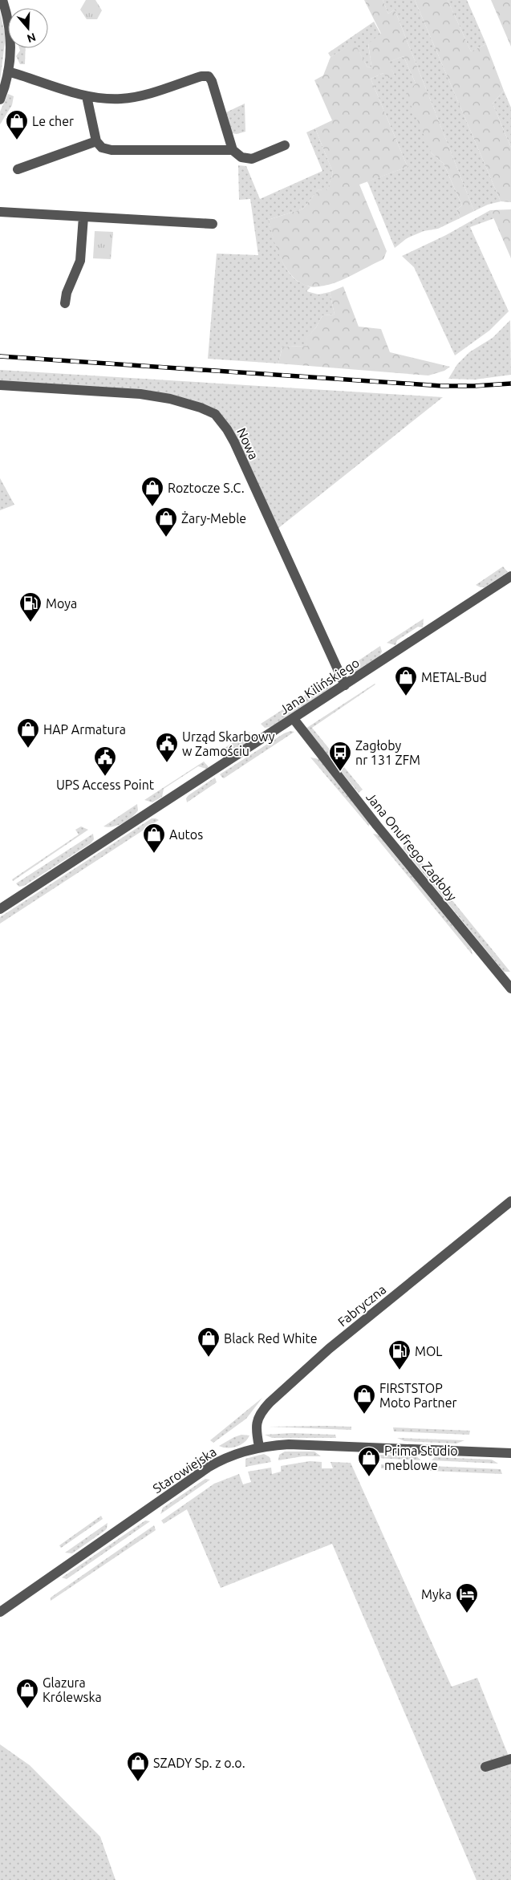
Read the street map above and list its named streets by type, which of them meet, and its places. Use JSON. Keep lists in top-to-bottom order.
{
  "streets": {
    "street": [
      "Nowa",
      "Jana Kilińskiego",
      "Jana Onufrego Zagłoby",
      "Fabryczna",
      "Starowiejska"
    ]
  },
  "crossings": [
    ["Nowa", "Jana Kilińskiego"],
    ["Jana Kilińskiego", "Jana Onufrego Zagłoby"],
    ["Fabryczna", "Starowiejska"]
  ],
  "places": {
    "shop": [
      "Le cher",
      "Roztocze S.C.",
      "Żary-Meble",
      "METAL-Bud",
      "HAP Armatura",
      "Autos",
      "Black Red White",
      "FIRSTSTOP Moto Partner",
      "Prima Studio meblowe",
      "Glazura Królewska",
      "SZADY Sp. z o.o."
    ],
    "fuel station": ["Moya", "MOL"],
    "public building": ["Urząd Skarbowy w Zamościu", "UPS Access Point"],
    "bus stop": ["Zagłoby nr 131 ZFM"],
    "hotel": ["Myka"]
  },
  "north": "bottom"
}
